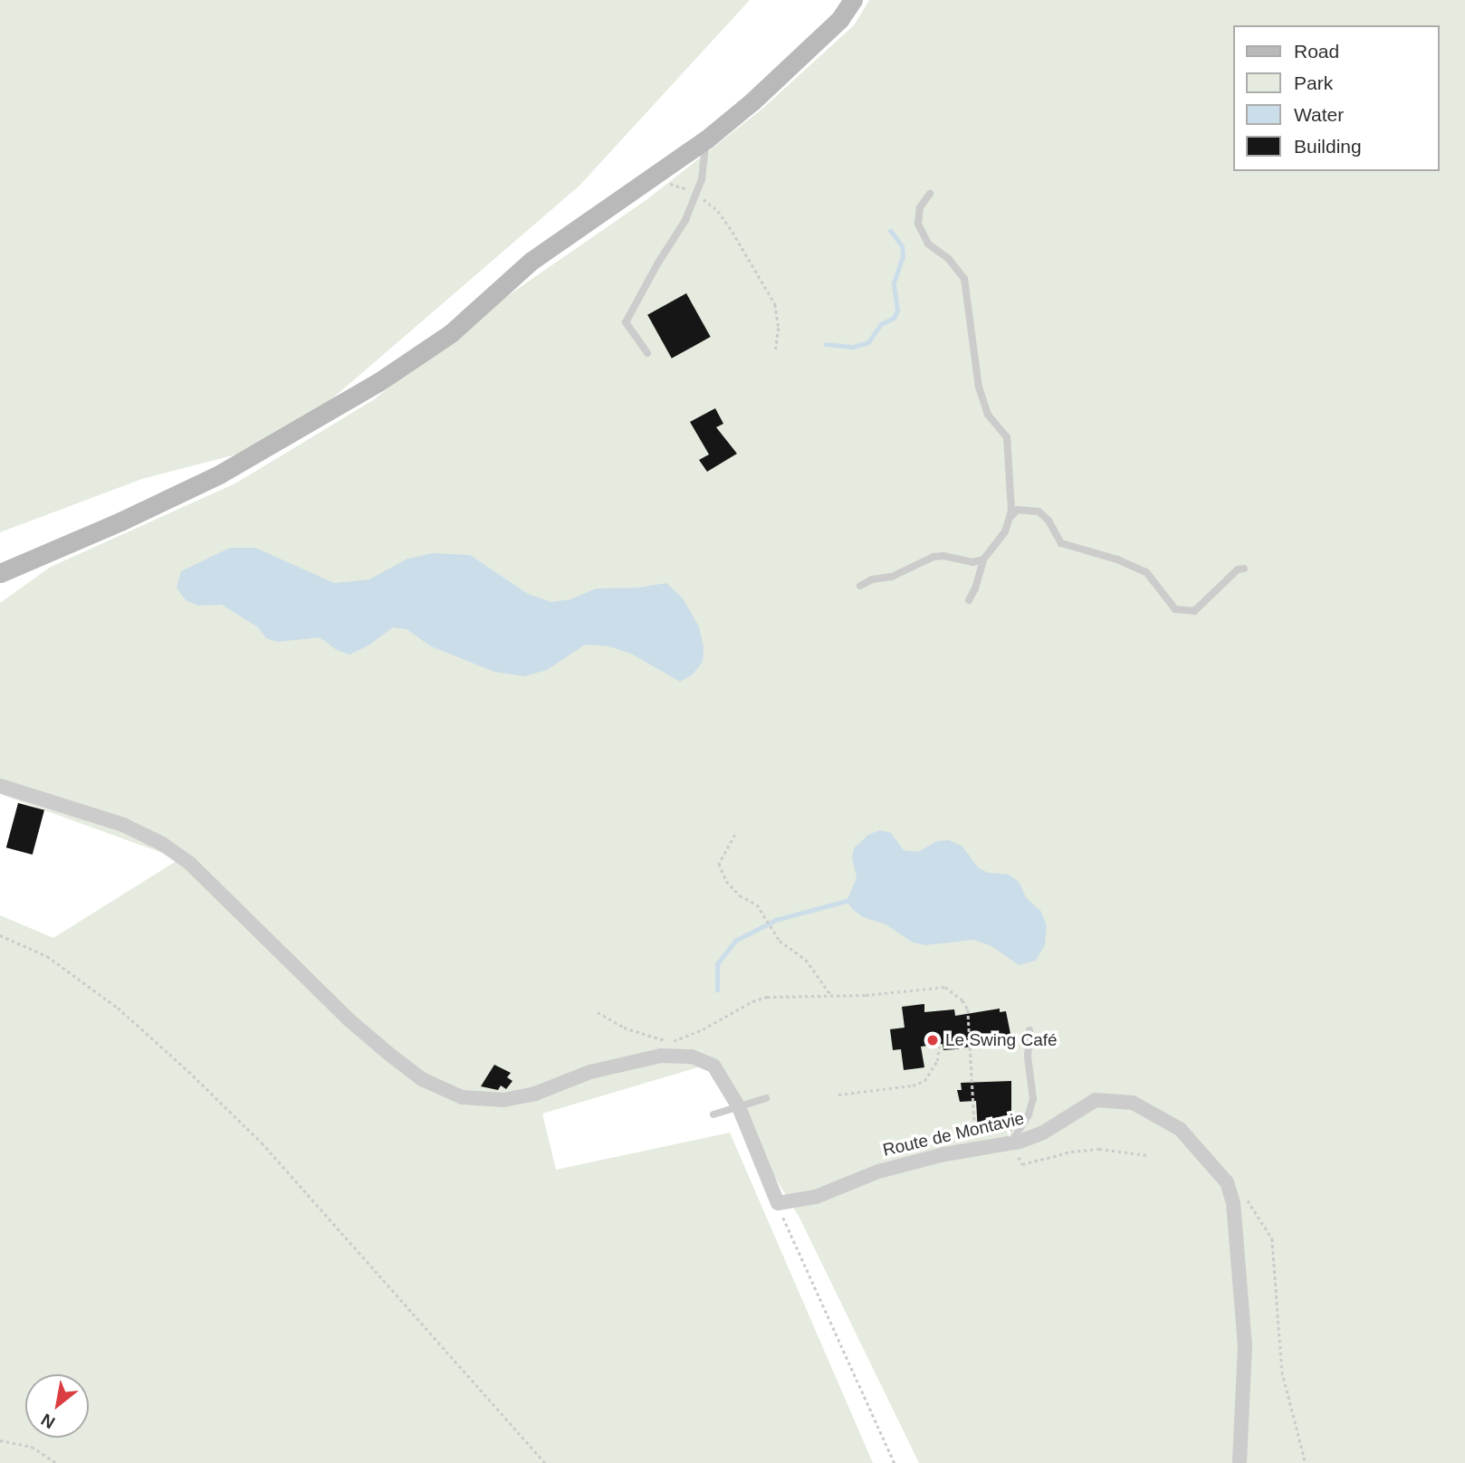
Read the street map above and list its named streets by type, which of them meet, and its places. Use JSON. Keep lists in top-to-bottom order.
{
  "streets": {
    "street": ["Route de Montavie"]
  },
  "places": ["Le Swing Café"],
  "legend": [
    "Road",
    "Park",
    "Water",
    "Building"
  ],
  "north": "bottom left"
}
